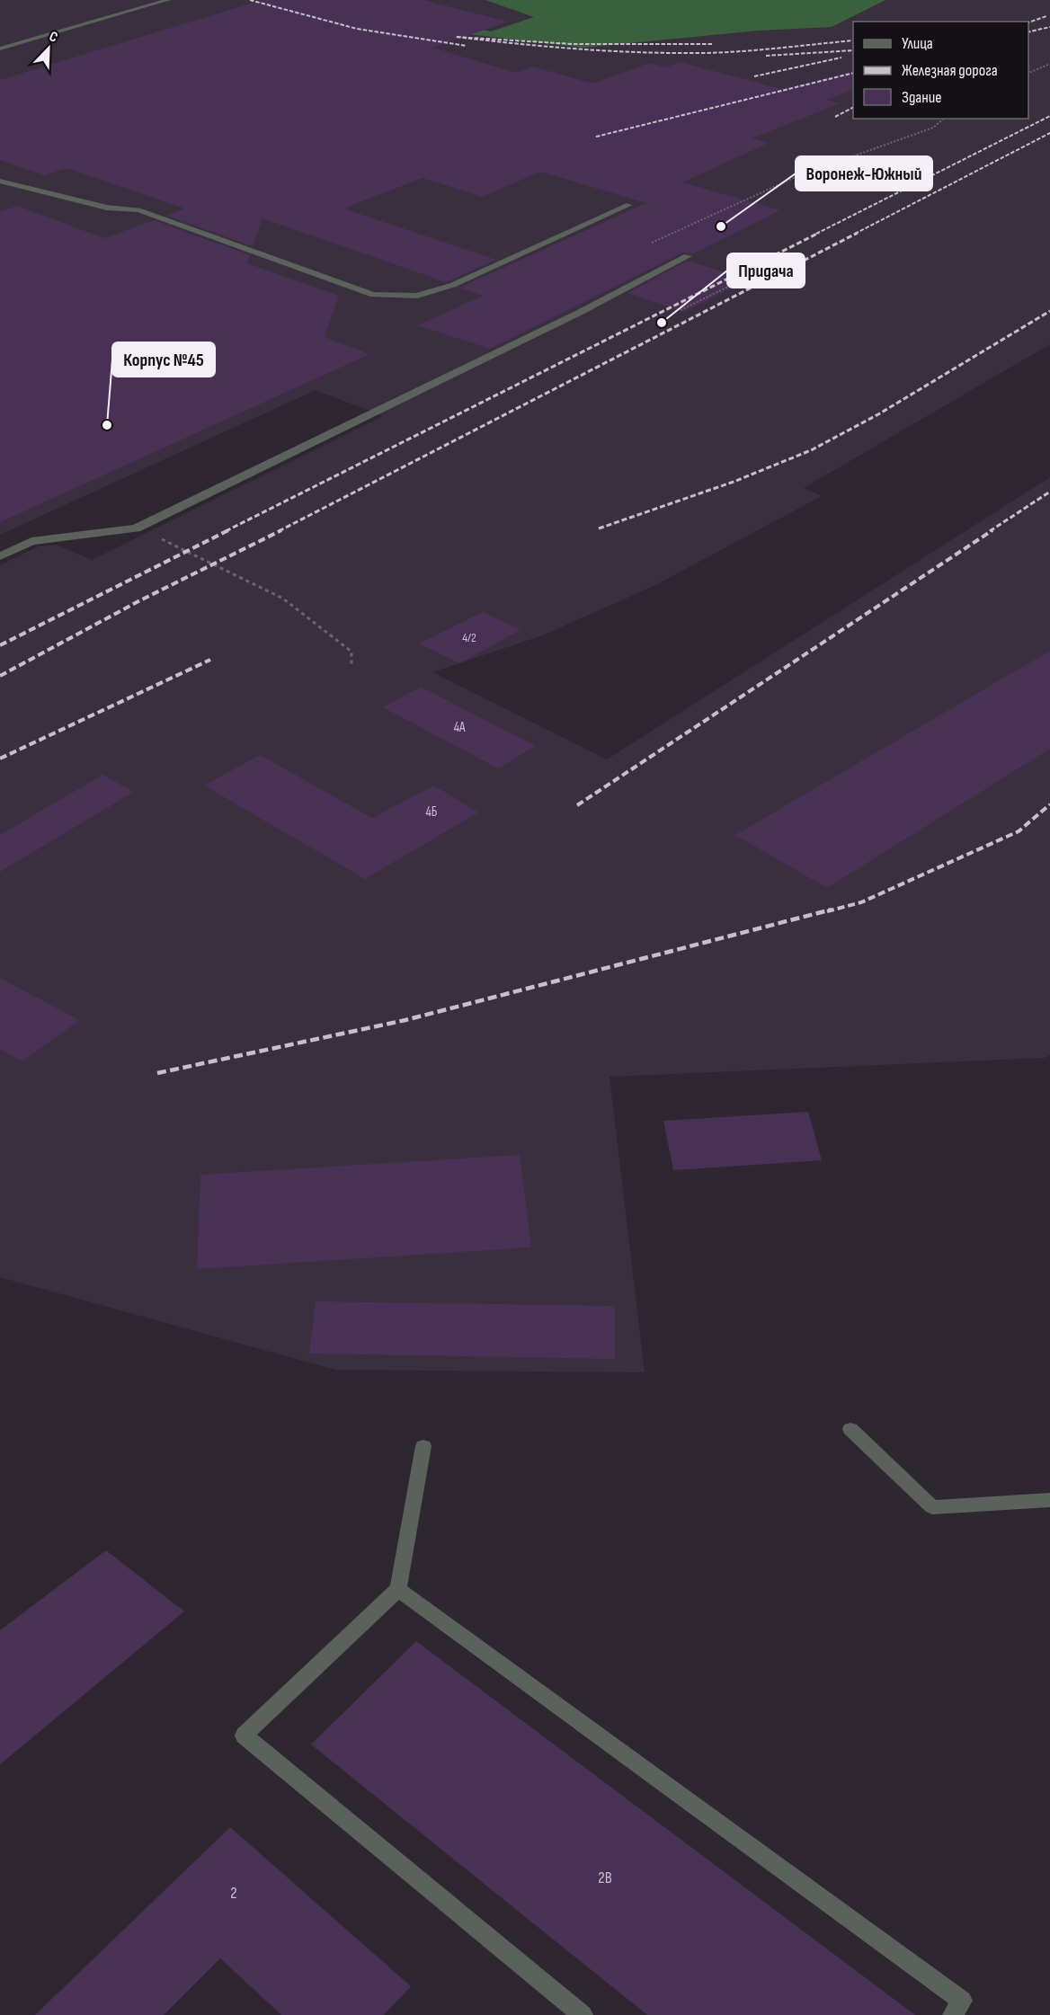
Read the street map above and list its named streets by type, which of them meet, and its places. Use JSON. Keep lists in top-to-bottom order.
{
  "places": ["Воронеж-Южный", "Придача", "Корпус №45"],
  "house_numbers": [
    "4/2",
    "4А",
    "4Б",
    "2В",
    "2"
  ],
  "legend": ["Улица", "Железная дорога", "Здание"],
  "north": "top right"
}
